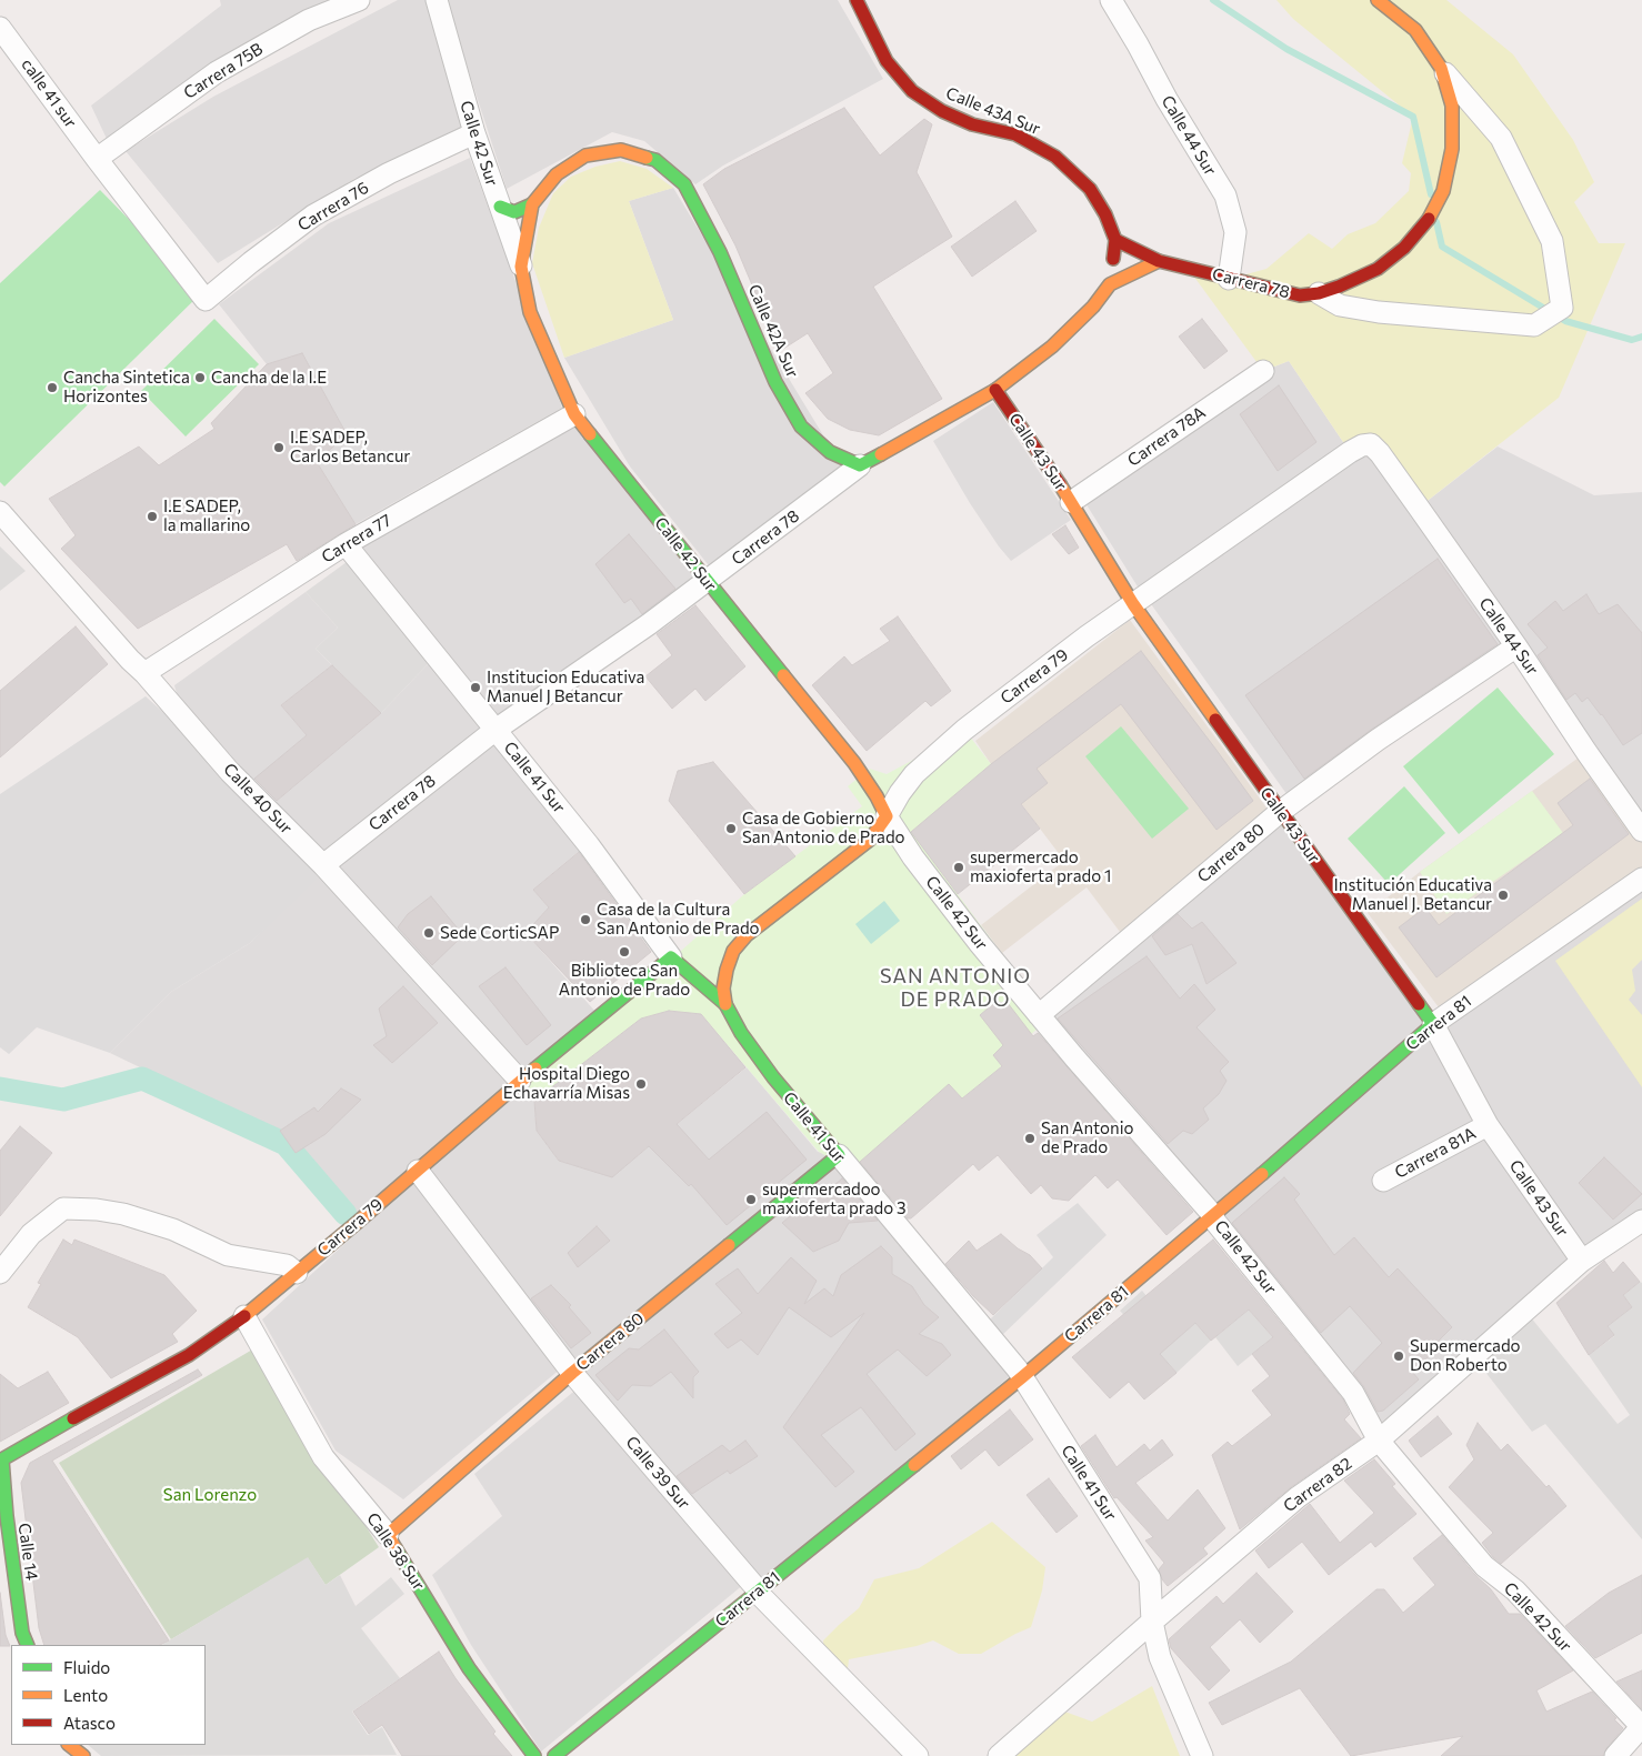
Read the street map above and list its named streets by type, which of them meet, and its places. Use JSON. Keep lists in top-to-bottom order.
{
  "streets": {
    "main road": [
      "Calle 43A Sur",
      "Calle 42 Sur",
      "Carrera 78",
      "Calle 42A Sur",
      "Calle 43 Sur",
      "Carrera 79",
      "Calle 41 Sur",
      "Carrera 80",
      "Carrera 81",
      "Calle 14",
      "Calle 38 Sur"
    ],
    "street": [
      "Carrera 75B",
      "calle 41 sur",
      "Calle 44 Sur",
      "Carrera 76",
      "Carrera 78A",
      "Carrera 77",
      "Calle 40 Sur",
      "Carrera 81A",
      "Calle 39 Sur",
      "Carrera 82"
    ]
  },
  "crossings": [
    ["Carrera 75B", "calle 41 sur"],
    ["calle 41 sur", "Carrera 76"],
    ["Calle 43A Sur", "Carrera 78"],
    ["Calle 44 Sur", "Carrera 78"],
    ["Calle 44 Sur", "Carrera 79"],
    ["Calle 44 Sur", "Carrera 80"],
    ["Calle 42 Sur", "Carrera 76"],
    ["Calle 42 Sur", "Carrera 78"],
    ["Calle 42 Sur", "Carrera 77"],
    ["Calle 42 Sur", "Carrera 79"],
    ["Calle 42 Sur", "Carrera 80"],
    ["Calle 42 Sur", "Carrera 81"],
    ["Calle 42 Sur", "Carrera 82"],
    ["Carrera 78", "Calle 42A Sur"],
    ["Carrera 78", "Calle 43 Sur"],
    ["Carrera 78", "Calle 41 Sur"],
    ["Carrera 78", "Calle 40 Sur"],
    ["Carrera 78A", "Calle 43 Sur"],
    ["Calle 43 Sur", "Carrera 79"],
    ["Calle 43 Sur", "Carrera 80"],
    ["Calle 43 Sur", "Carrera 81"],
    ["Calle 43 Sur", "Carrera 81A"],
    ["Calle 43 Sur", "Carrera 82"],
    ["Carrera 77", "Calle 41 Sur"],
    ["Carrera 77", "Calle 40 Sur"],
    ["Carrera 79", "Calle 41 Sur"],
    ["Carrera 79", "Calle 40 Sur"],
    ["Carrera 79", "Calle 39 Sur"],
    ["Carrera 79", "Calle 14"],
    ["Carrera 79", "Calle 38 Sur"],
    ["Calle 41 Sur", "Carrera 80"],
    ["Calle 41 Sur", "Carrera 81"],
    ["Calle 41 Sur", "Carrera 82"],
    ["Carrera 80", "Calle 39 Sur"],
    ["Carrera 80", "Calle 38 Sur"],
    ["Carrera 81", "Calle 39 Sur"]
  ],
  "districts": ["SAN ANTONIO DE PRADO"],
  "parks": ["San Lorenzo"],
  "places": [
    "Cancha de la I.E",
    "Cancha Sintetica Horizontes",
    "I.E SADEP, Carlos Betancur",
    "I.E SADEP, la mallarino",
    "Institucion Educativa Manuel J Betancur",
    "Casa de Gobierno San Antonio de Prado",
    "supermercado maxioferta prado 1",
    "Institución Educativa Manuel J. Betancur",
    "Casa de la Cultura San Antonio de Prado",
    "Sede CorticSAP",
    "Biblioteca San Antonio de Prado",
    "Hospital Diego Echavarría Misas",
    "San Antonio de Prado",
    "supermercadoo maxioferta prado 3",
    "Supermercado Don Roberto"
  ],
  "legend": ["Fluido", "Lento", "Atasco"]
}
